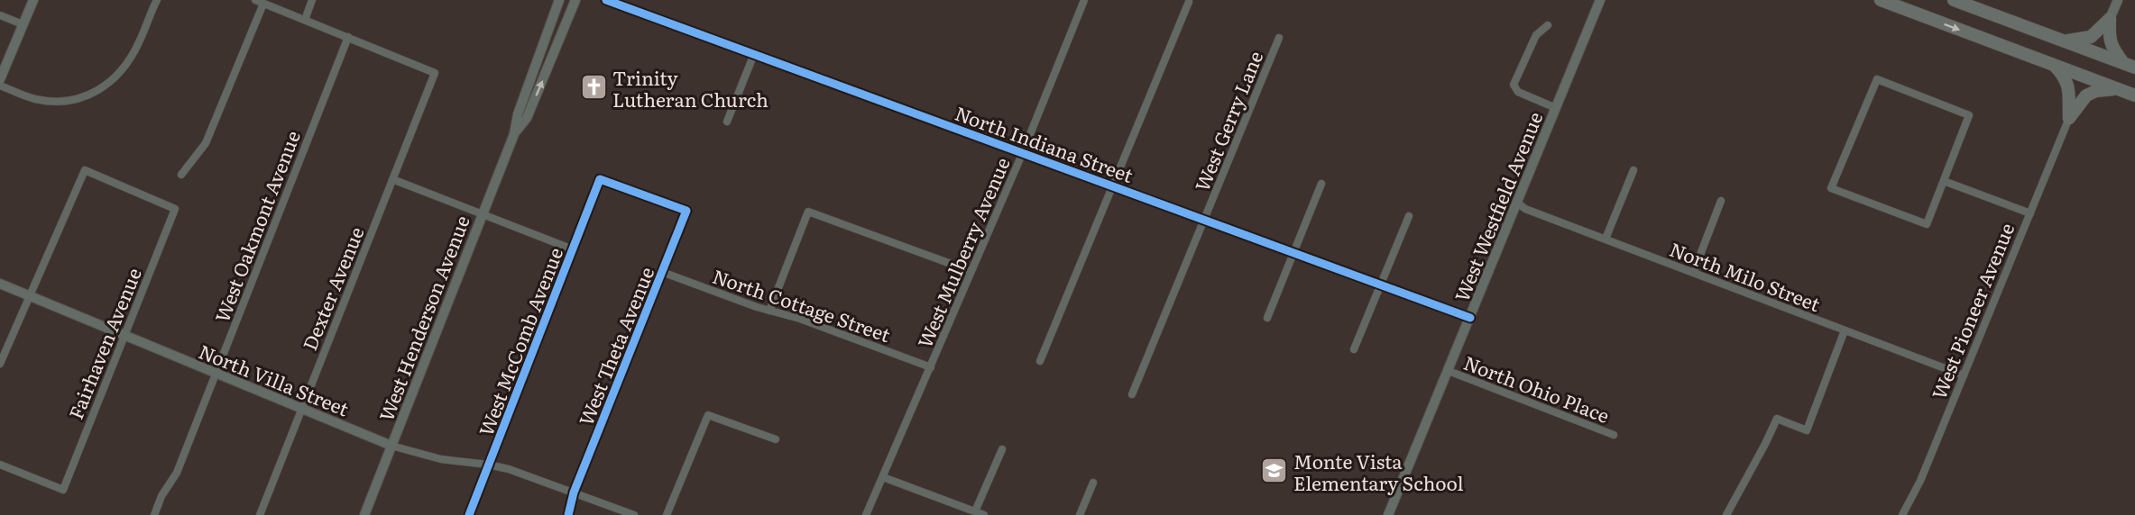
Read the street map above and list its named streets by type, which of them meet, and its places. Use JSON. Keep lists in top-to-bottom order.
{
  "streets": {
    "street": [
      "West Gerry Lane",
      "North Indiana Street",
      "West Westfield Avenue",
      "West Oakmont Avenue",
      "West Mulberry Avenue",
      "North Milo Street",
      "Dexter Avenue",
      "North Cottage Street",
      "West Pioneer Avenue",
      "West Henderson Avenue",
      "West McComb Avenue",
      "Fairhaven Avenue",
      "West Theta Avenue",
      "North Villa Street",
      "North Ohio Place"
    ]
  },
  "crossings": [
    ["West Gerry Lane", "North Indiana Street"],
    ["North Indiana Street", "West Westfield Avenue"],
    ["North Indiana Street", "West Mulberry Avenue"],
    ["West Westfield Avenue", "North Milo Street"],
    ["West Westfield Avenue", "North Ohio Place"],
    ["West Oakmont Avenue", "Dexter Avenue"],
    ["West Oakmont Avenue", "North Villa Street"],
    ["West Mulberry Avenue", "North Cottage Street"],
    ["North Milo Street", "West Pioneer Avenue"],
    ["Dexter Avenue", "North Villa Street"],
    ["North Cottage Street", "West Theta Avenue"],
    ["West Henderson Avenue", "North Villa Street"],
    ["West McComb Avenue", "West Theta Avenue"],
    ["West McComb Avenue", "North Villa Street"],
    ["Fairhaven Avenue", "North Villa Street"],
    ["West Theta Avenue", "North Villa Street"]
  ],
  "places": {
    "church": ["Trinity Lutheran Church"],
    "school or university": ["Monte Vista Elementary School"]
  }
}
